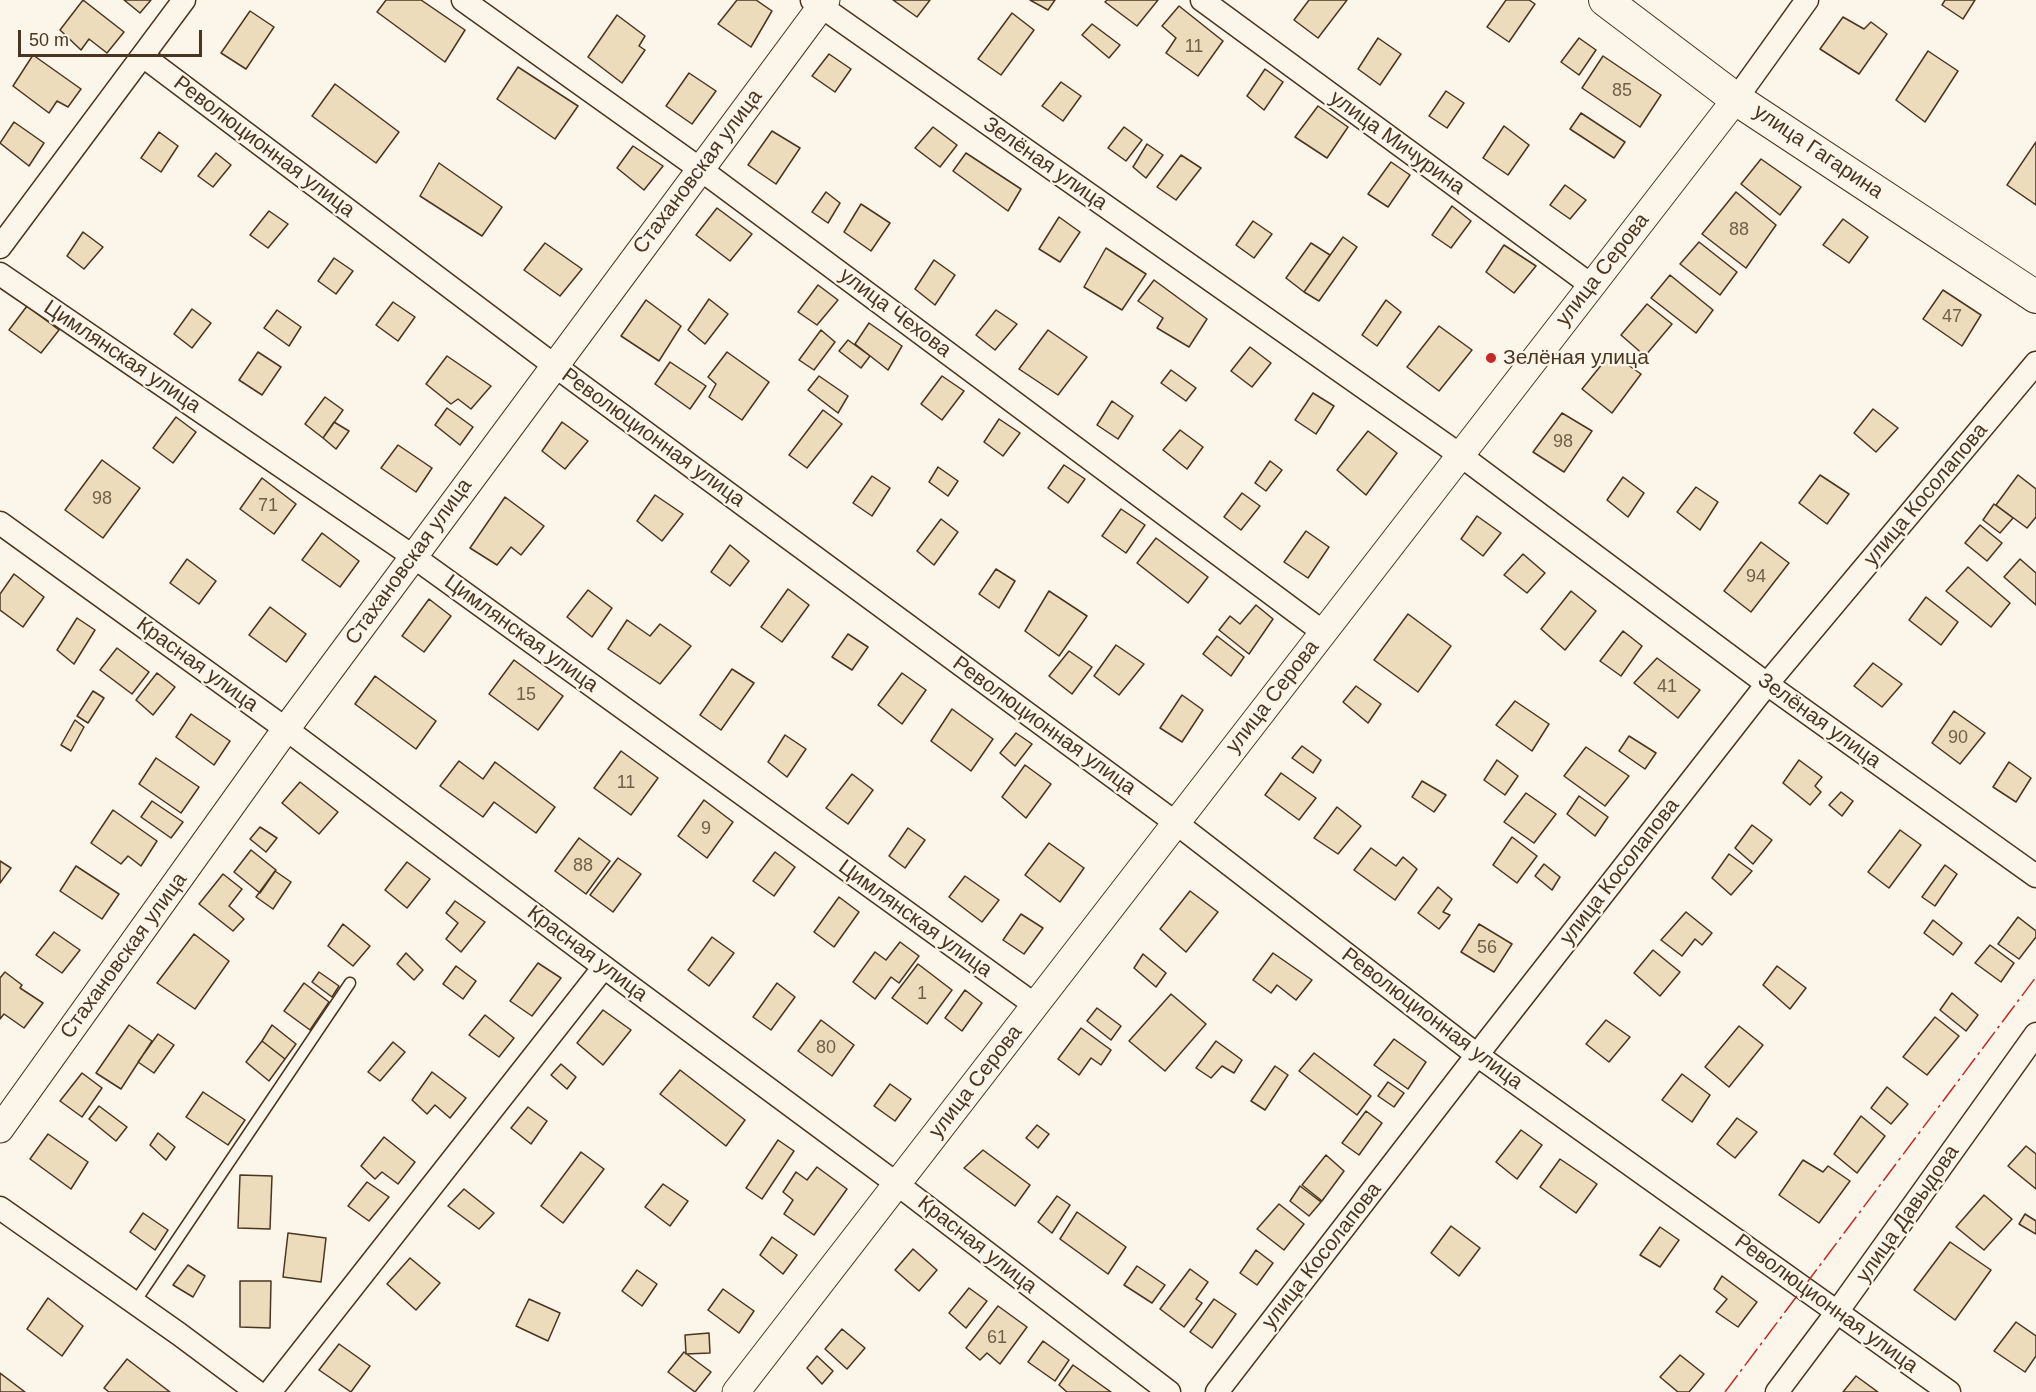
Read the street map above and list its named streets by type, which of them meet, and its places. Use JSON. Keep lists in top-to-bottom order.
{
  "streets": {
    "main road": ["улица Гагарина"],
    "street": [
      "улица Мичурина",
      "Революционная улица",
      "Зелёная улица",
      "Стахановская улица",
      "улица Серова",
      "улица Чехова",
      "Цимлянская улица",
      "улица Косолапова",
      "Красная улица",
      "улица Давыдова"
    ]
  },
  "crossings": [
    ["улица Мичурина", "улица Серова"],
    ["Революционная улица", "Стахановская улица"],
    ["Революционная улица", "улица Серова"],
    ["Революционная улица", "улица Косолапова"],
    ["Революционная улица", "улица Давыдова"],
    ["улица Гагарина", "улица Серова"],
    ["Зелёная улица", "Стахановская улица"],
    ["Зелёная улица", "улица Серова"],
    ["Зелёная улица", "улица Косолапова"],
    ["Стахановская улица", "улица Чехова"],
    ["Стахановская улица", "Цимлянская улица"],
    ["Стахановская улица", "Красная улица"],
    ["улица Серова", "улица Чехова"],
    ["улица Серова", "Цимлянская улица"],
    ["улица Серова", "Красная улица"]
  ],
  "places": ["Зелёная улица"],
  "house_numbers": [
    "11",
    "85",
    "88",
    "47",
    "98",
    "98",
    "71",
    "94",
    "41",
    "15",
    "90",
    "11",
    "9",
    "88",
    "56",
    "1",
    "80",
    "61"
  ],
  "scale_bar": "50 m"
}
